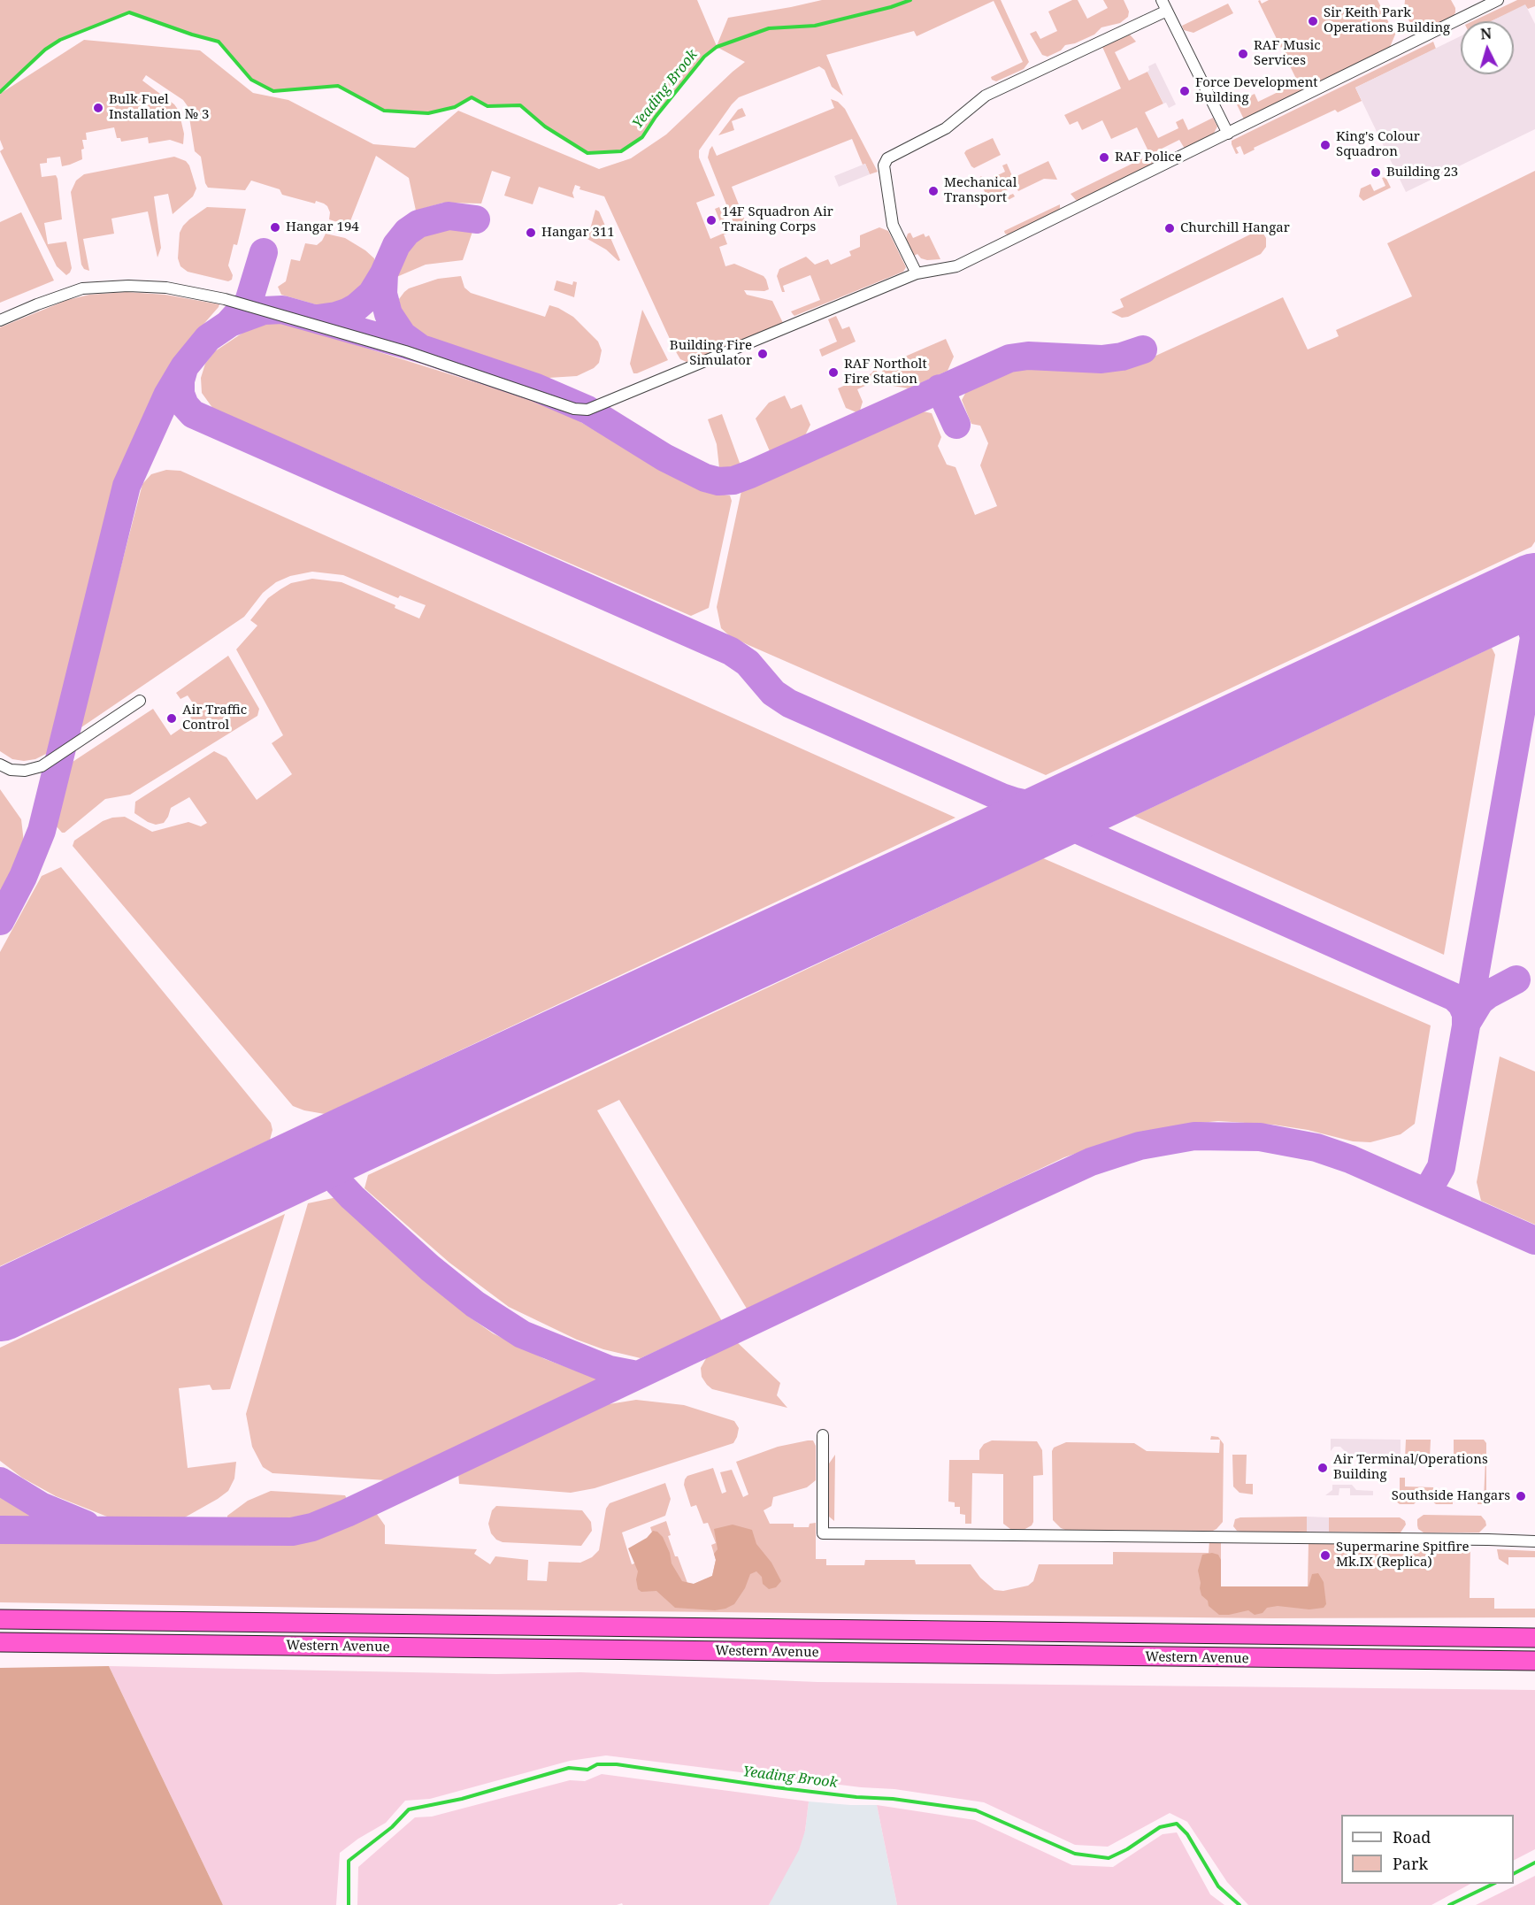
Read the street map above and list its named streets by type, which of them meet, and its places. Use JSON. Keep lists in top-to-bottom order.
{
  "streets": {
    "highway": ["Western Avenue"]
  },
  "water": ["Yeading Brook"],
  "places": [
    "Sir Keith Park Operations Building",
    "RAF Music Services",
    "Force Development Building",
    "Bulk Fuel Installation № 3",
    "King's Colour Squadron",
    "RAF Police",
    "Building 23",
    "Mechanical Transport",
    "14F Squadron Air Training Corps",
    "Hangar 194",
    "Churchill Hangar",
    "Hangar 311",
    "Building Fire Simulator",
    "RAF Northolt Fire Station",
    "Air Traffic Control",
    "Air Terminal/Operations Building",
    "Southside Hangars",
    "Supermarine Spitfire Mk.IX (Replica)"
  ],
  "legend": ["Road", "Park"],
  "north": "top"
}
